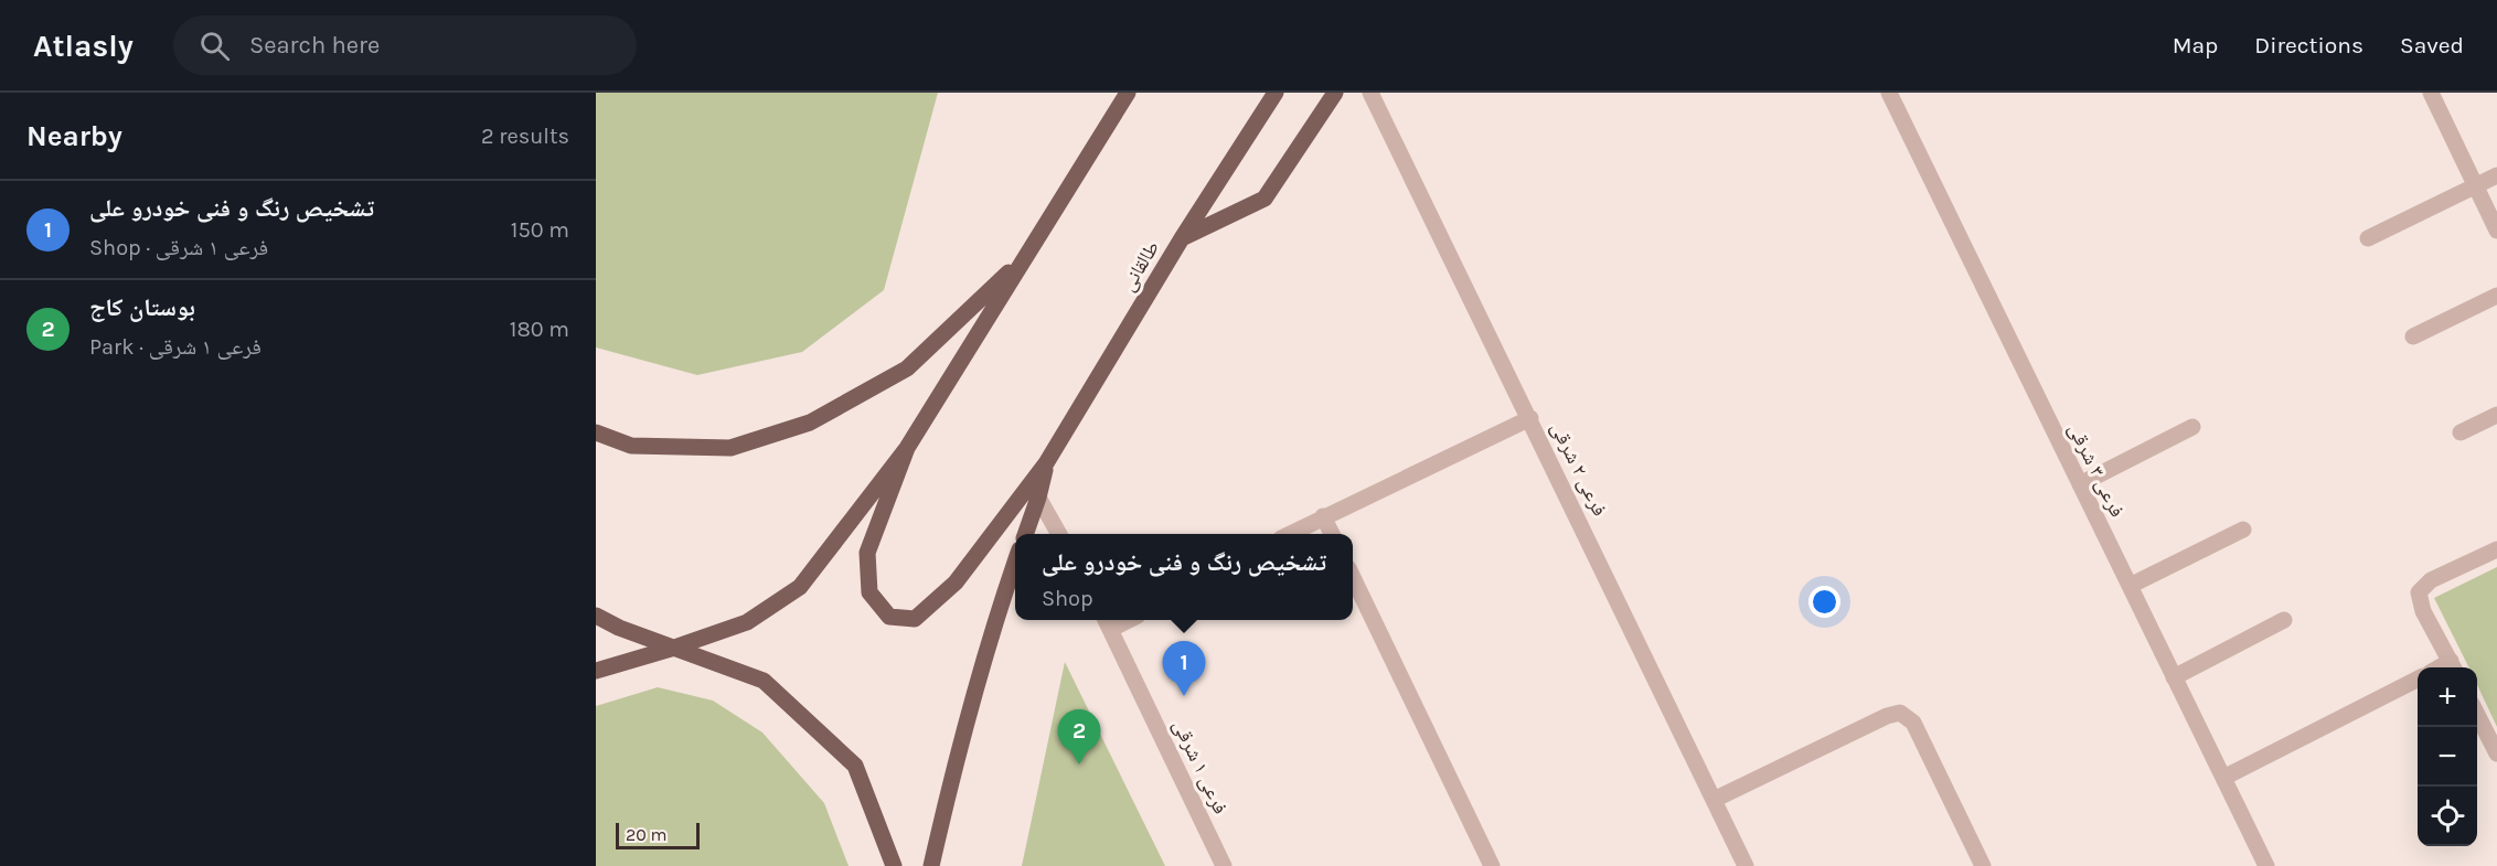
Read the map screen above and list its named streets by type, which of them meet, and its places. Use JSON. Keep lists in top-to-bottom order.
{
  "streets": {
    "main road": ["طالقانی"],
    "street": ["فرعی ۲ شرقی", "فرعی ۳ شرقی", "فرعی ۱ شرقی"]
  },
  "scale_bar": "20 m",
  "page": {
    "header": "Atlasly",
    "search": "Search here",
    "nav": ["Map", "Directions", "Saved"],
    "heading": ["Nearby", "2 results"],
    "list": [
      {
        "mark": "1",
        "name": "تشخیص رنگ و فنی خودرو علی",
        "note": "Shop · فرعی ۱ شرقی",
        "value": "150 m"
      },
      {
        "mark": "2",
        "name": "بوستان کاج",
        "note": "Park · فرعی ۱ شرقی",
        "value": "180 m"
      }
    ],
    "popup": ["تشخیص رنگ و فنی خودرو علی", "Shop"],
    "pins": ["1", "2"],
    "map_buttons": ["+", "−"],
    "scale": "20 m"
  }
}
